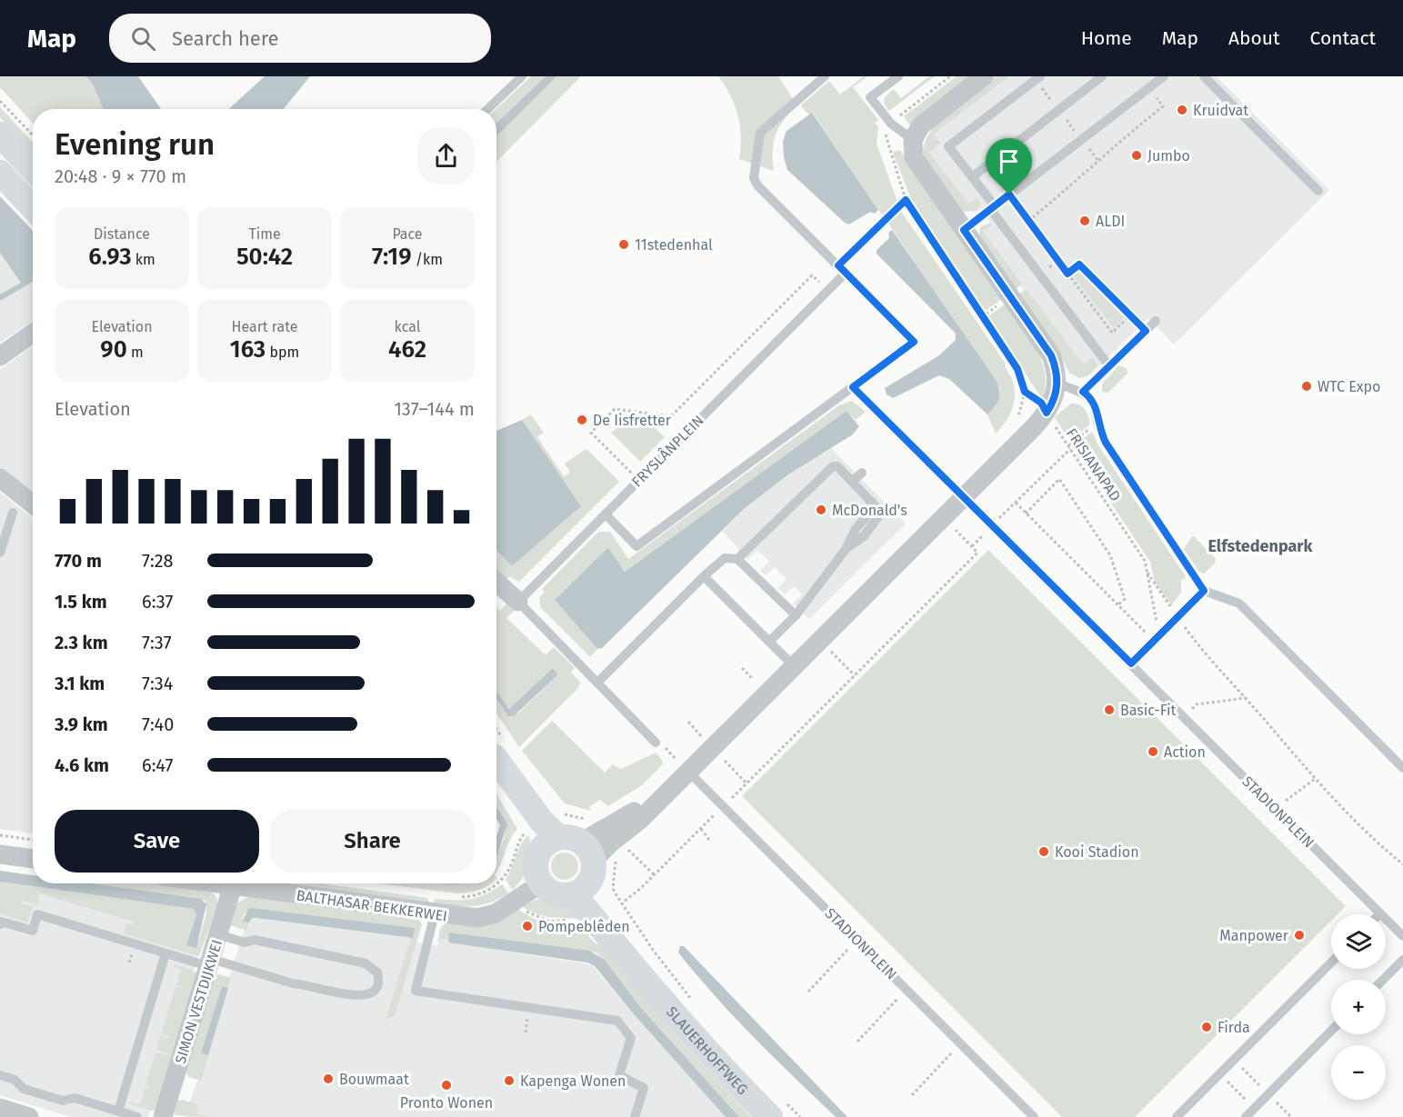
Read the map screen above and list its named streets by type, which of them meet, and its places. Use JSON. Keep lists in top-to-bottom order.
{
  "streets": {
    "main road": ["SLAUERHOFFWEG"],
    "street": ["BALTHASAR BEKKERWEI", "SIMON VESTDIJKWEI"],
    "lane": ["FRYSLÂNPLEIN", "STADIONPLEIN"],
    "path": ["FRISIANAPAD"]
  },
  "crossings": [
    ["FRYSLÂNPLEIN", "FRISIANAPAD"],
    ["BALTHASAR BEKKERWEI", "SLAUERHOFFWEG"]
  ],
  "districts": ["Elfstedenpark"],
  "places": [
    "Kruidvat",
    "Jumbo",
    "ALDI",
    "11stedenhal",
    "WTC Expo",
    "De Iisfretter",
    "McDonald's",
    "Basic-Fit",
    "Action",
    "Kooi Stadion",
    "Pompeblêden",
    "Manpower",
    "Firda",
    "Bouwmaat",
    "Kapenga Wonen",
    "Pronto Wonen"
  ],
  "page": {
    "header": "Map",
    "search": "Search here",
    "nav": [
      "Home",
      "Map",
      "About",
      "Contact"
    ],
    "heading": ["Evening run", "20:48 · 9 × 770 m"],
    "stats": [
      ["Distance", "6.93 km"],
      ["Time", "50:42"],
      ["Pace", "7:19 /km"],
      ["Elevation", "90 m"],
      ["Heart rate", "163 bpm"],
      ["kcal", "462"]
    ],
    "chart": ["Elevation", "137–144 m"],
    "list": [
      {
        "name": "770 m",
        "note": "7:28"
      },
      {
        "name": "1.5 km",
        "note": "6:37"
      },
      {
        "name": "2.3 km",
        "note": "7:37"
      },
      {
        "name": "3.1 km",
        "note": "7:34"
      },
      {
        "name": "3.9 km",
        "note": "7:40"
      },
      {
        "name": "4.6 km",
        "note": "6:47"
      }
    ],
    "buttons": ["Save", "Share"],
    "map_buttons": ["+", "−"]
  }
}
